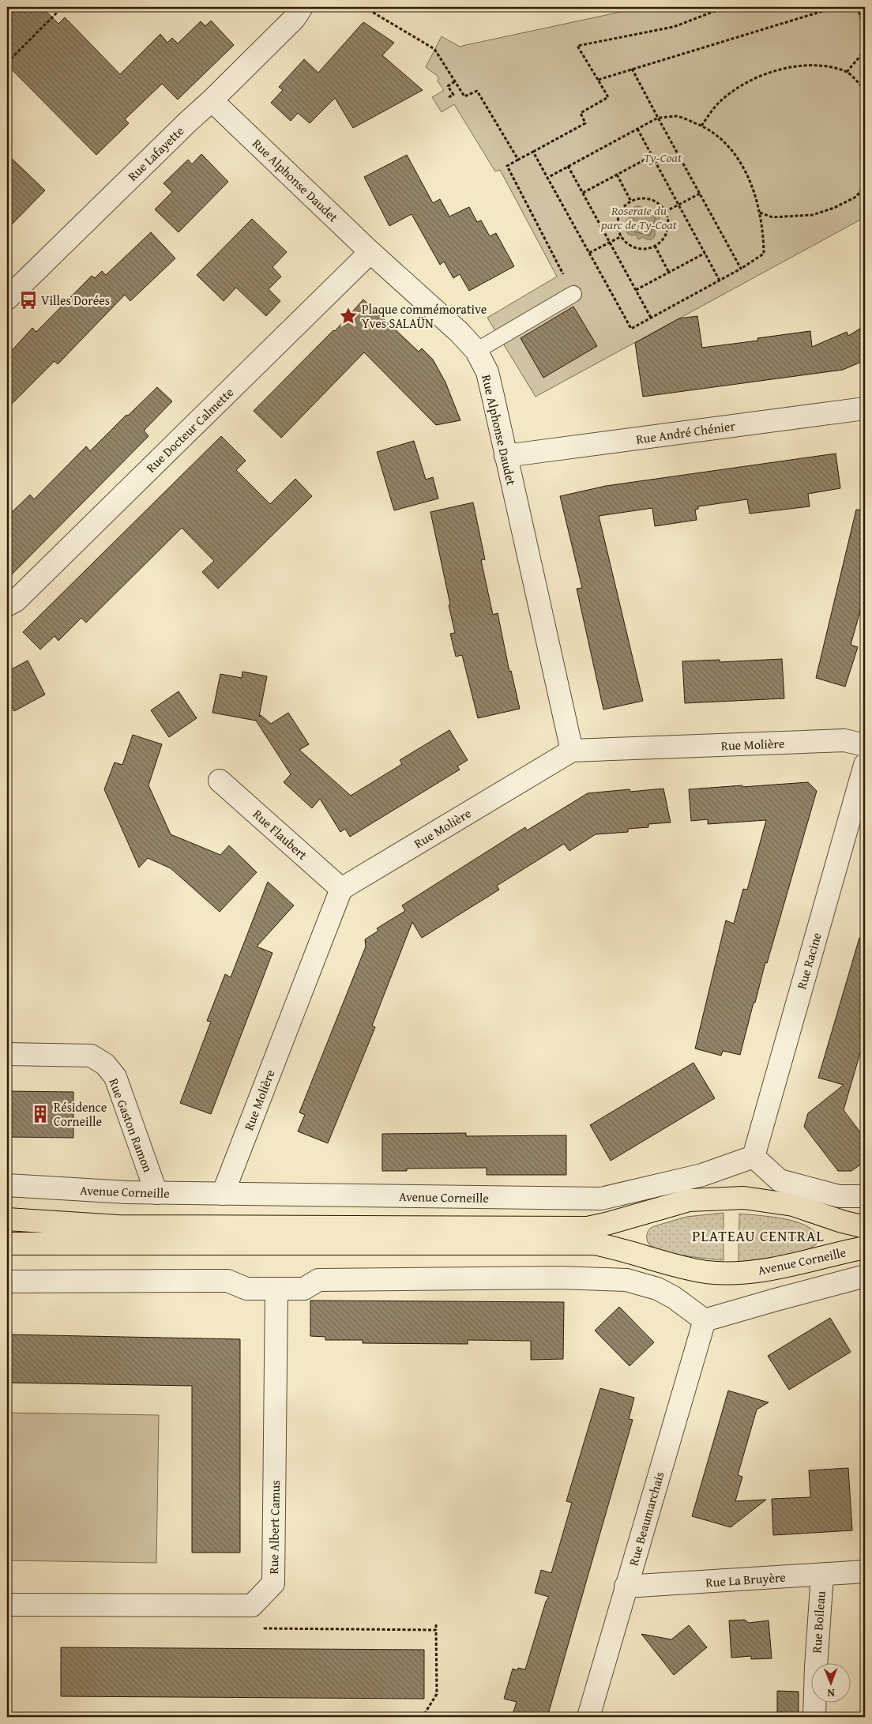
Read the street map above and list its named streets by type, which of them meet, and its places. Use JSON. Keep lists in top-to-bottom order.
{
  "streets": {
    "main road": ["Avenue Corneille"],
    "street": [
      "Rue Lafayette",
      "Rue Alphonse Daudet",
      "Rue Docteur Calmette",
      "Rue André Chénier",
      "Rue Molière",
      "Rue Flaubert",
      "Rue Racine",
      "Rue Gaston Ramon",
      "Rue Beaumarchais",
      "Rue Albert Camus",
      "Rue La Bruyère",
      "Rue Boileau"
    ]
  },
  "crossings": [
    ["Rue Lafayette", "Rue Alphonse Daudet"],
    ["Rue Alphonse Daudet", "Rue Docteur Calmette"],
    ["Rue Alphonse Daudet", "Rue André Chénier"],
    ["Rue Alphonse Daudet", "Rue Molière"],
    ["Rue Molière", "Rue Flaubert"],
    ["Rue Molière", "Avenue Corneille"],
    ["Rue Racine", "Avenue Corneille"],
    ["Rue Gaston Ramon", "Avenue Corneille"],
    ["Rue Beaumarchais", "Rue La Bruyère"],
    ["Rue La Bruyère", "Rue Boileau"]
  ],
  "districts": ["PLATEAU CENTRAL"],
  "parks": ["Ty-Coat", "Roseraie du parc de Ty-Coat"],
  "places": {
    "bus stop": ["Villes Dorées"],
    "place": ["Plaque commémorative Yves SALAÜN"],
    "building": ["Résidence Corneille"]
  },
  "north": "bottom"
}
